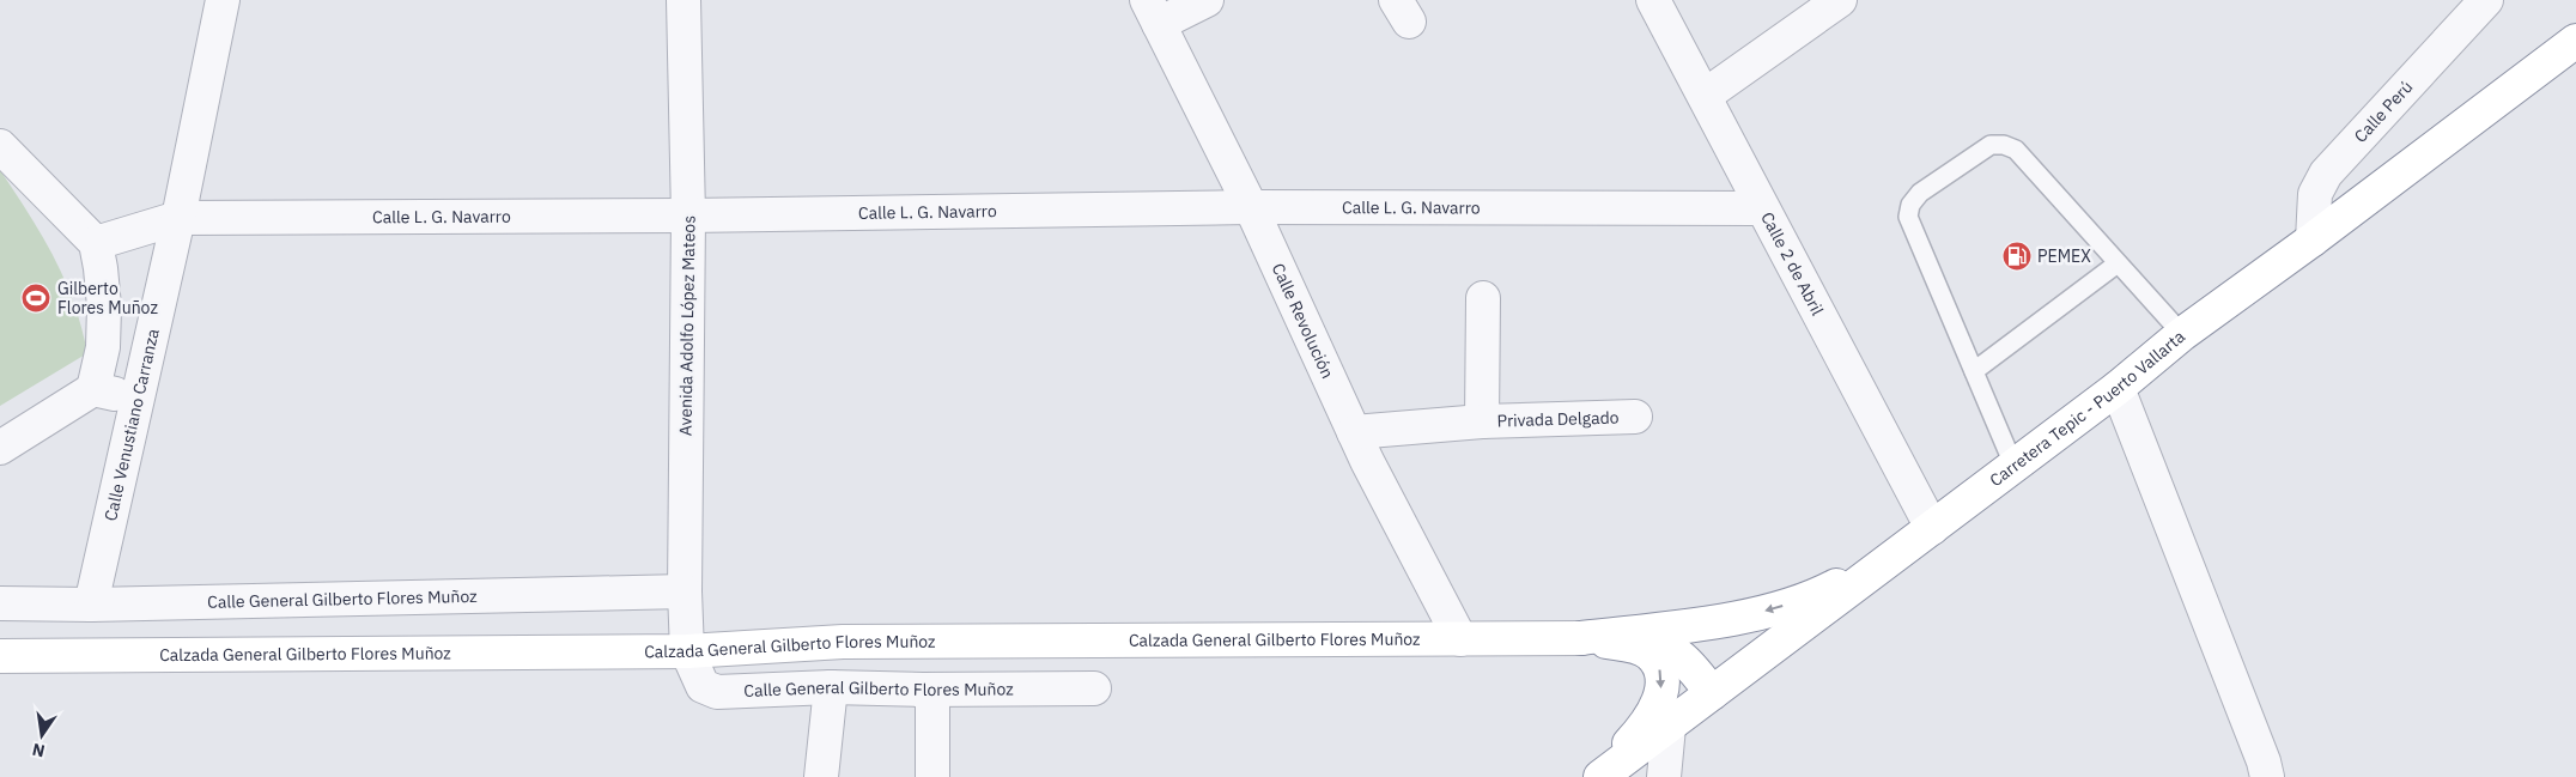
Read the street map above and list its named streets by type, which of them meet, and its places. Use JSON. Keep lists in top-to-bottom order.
{
  "streets": {
    "main road": ["Carretera Tepic - Puerto Vallarta", "Calzada General Gilberto Flores Muñoz"],
    "street": [
      "Calle Perú",
      "Calle L. G. Navarro",
      "Calle 2 de Abril",
      "Calle Revolución",
      "Avenida Adolfo López Mateos",
      "Privada Delgado",
      "Calle Venustiano Carranza",
      "Calle General Gilberto Flores Muñoz"
    ]
  },
  "crossings": [
    ["Calle Perú", "Carretera Tepic - Puerto Vallarta"],
    ["Calle L. G. Navarro", "Calle 2 de Abril"],
    ["Calle L. G. Navarro", "Calle Revolución"],
    ["Calle L. G. Navarro", "Avenida Adolfo López Mateos"],
    ["Calle L. G. Navarro", "Calle Venustiano Carranza"],
    ["Calle 2 de Abril", "Carretera Tepic - Puerto Vallarta"],
    ["Calle Revolución", "Privada Delgado"],
    ["Calle Revolución", "Calzada General Gilberto Flores Muñoz"],
    ["Avenida Adolfo López Mateos", "Calle General Gilberto Flores Muñoz"],
    ["Avenida Adolfo López Mateos", "Calzada General Gilberto Flores Muñoz"],
    ["Calle Venustiano Carranza", "Calle General Gilberto Flores Muñoz"],
    ["Calle General Gilberto Flores Muñoz", "Calzada General Gilberto Flores Muñoz"]
  ],
  "places": {
    "fuel station": ["PEMEX"],
    "sports": ["Gilberto Flores Muñoz"]
  },
  "north": "bottom"
}
